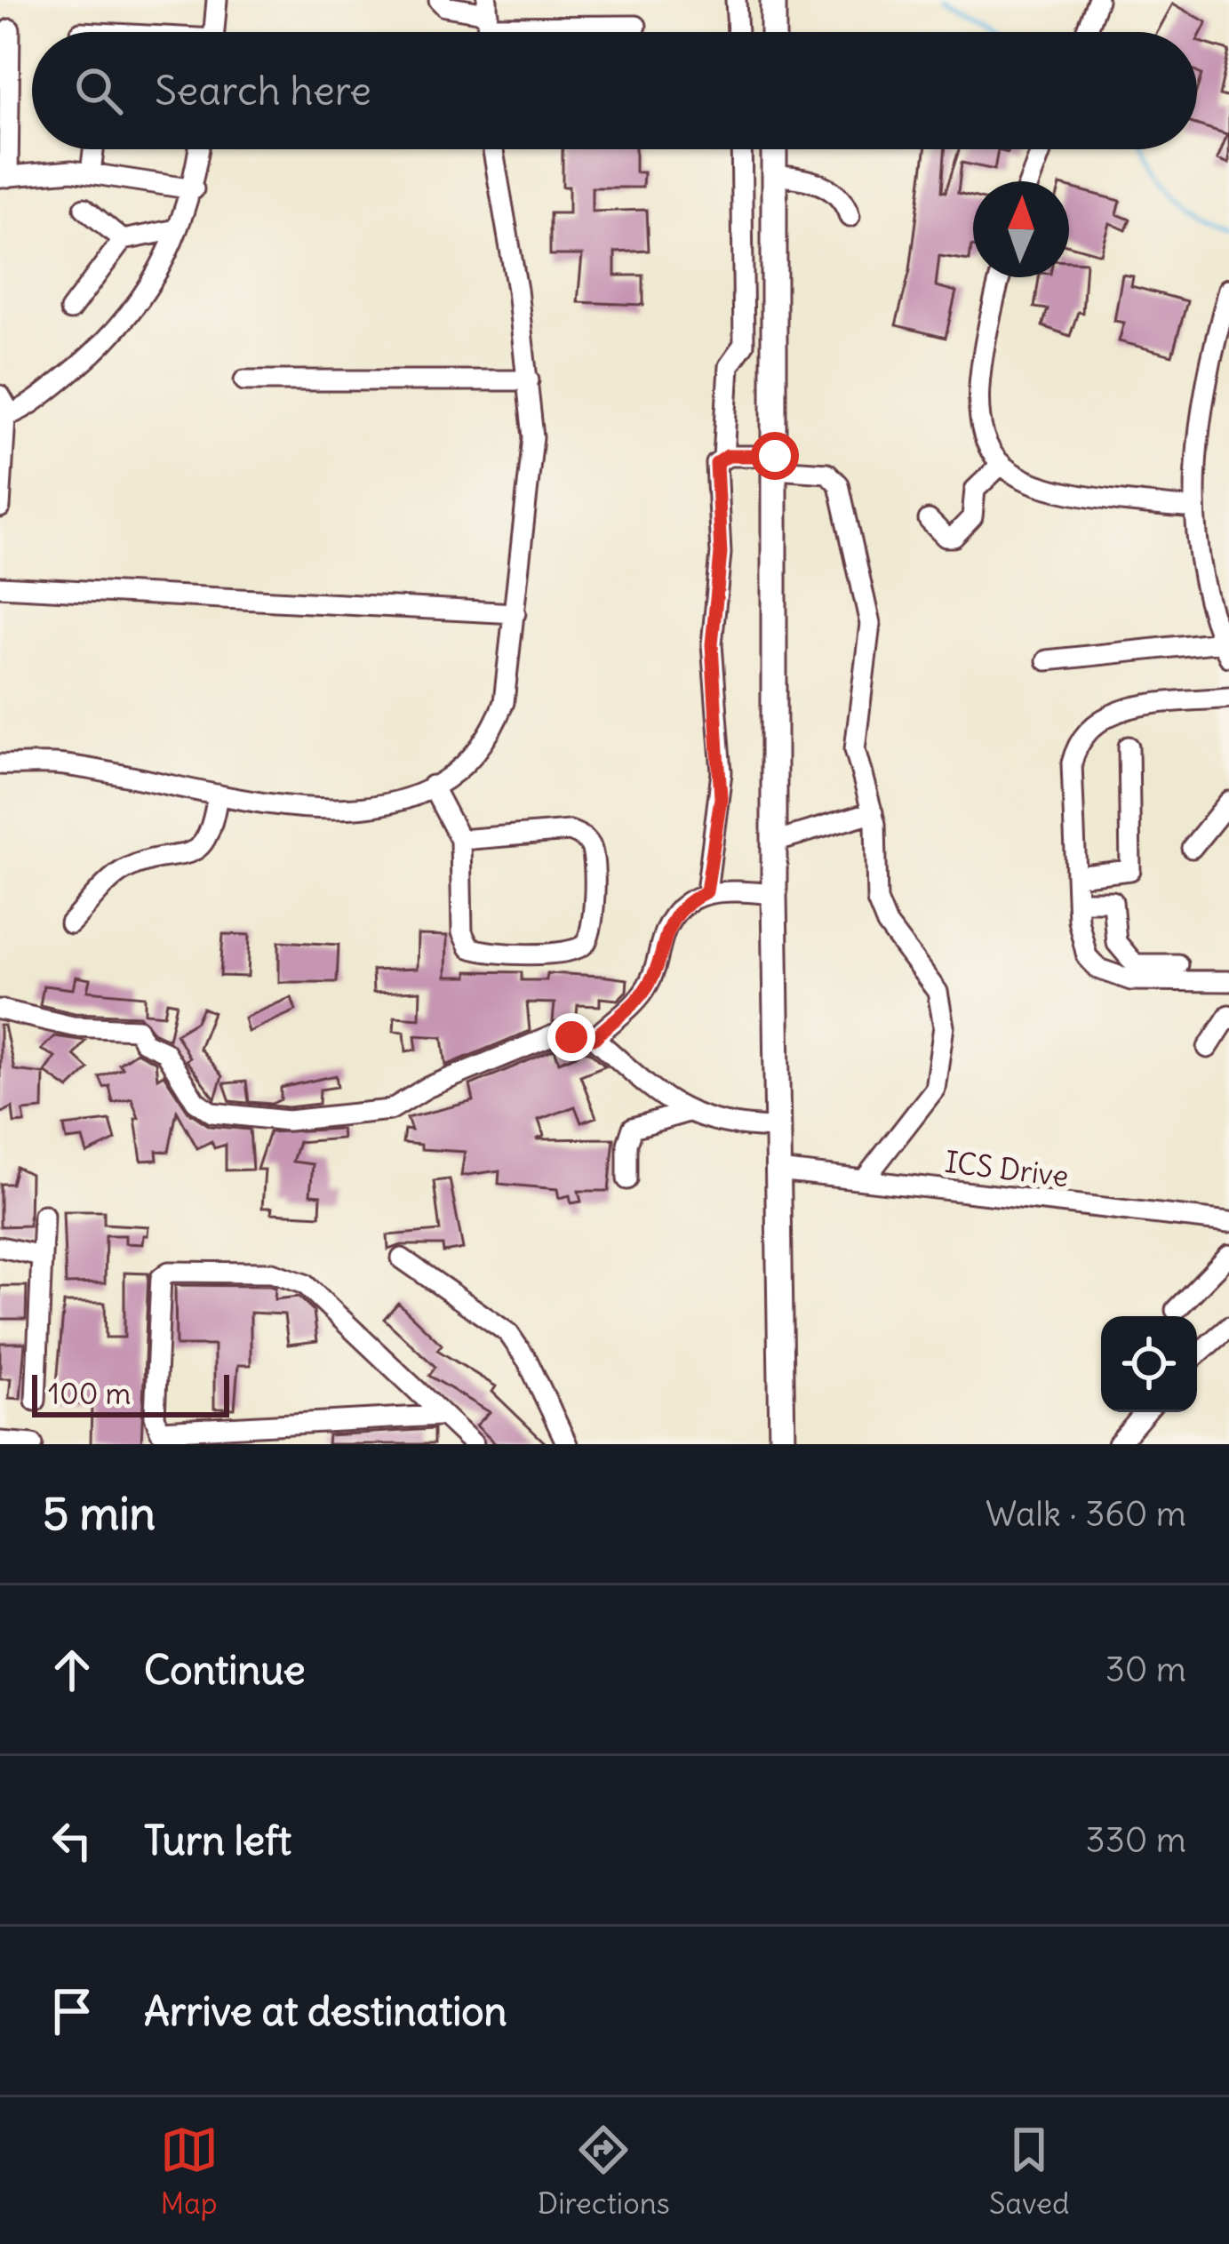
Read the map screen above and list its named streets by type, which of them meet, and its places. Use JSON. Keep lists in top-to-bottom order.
{
  "streets": {
    "street": ["ICS Drive"]
  },
  "scale_bar": "100 m",
  "north": "top",
  "page": {
    "search": "Search here",
    "scale": "100 m",
    "heading": ["5 min", "Walk · 360 m"],
    "list": [
      ["Continue", "30 m"],
      ["Turn left", "330 m"],
      "Arrive at destination"
    ],
    "nav": ["Map", "Directions", "Saved"]
  }
}
